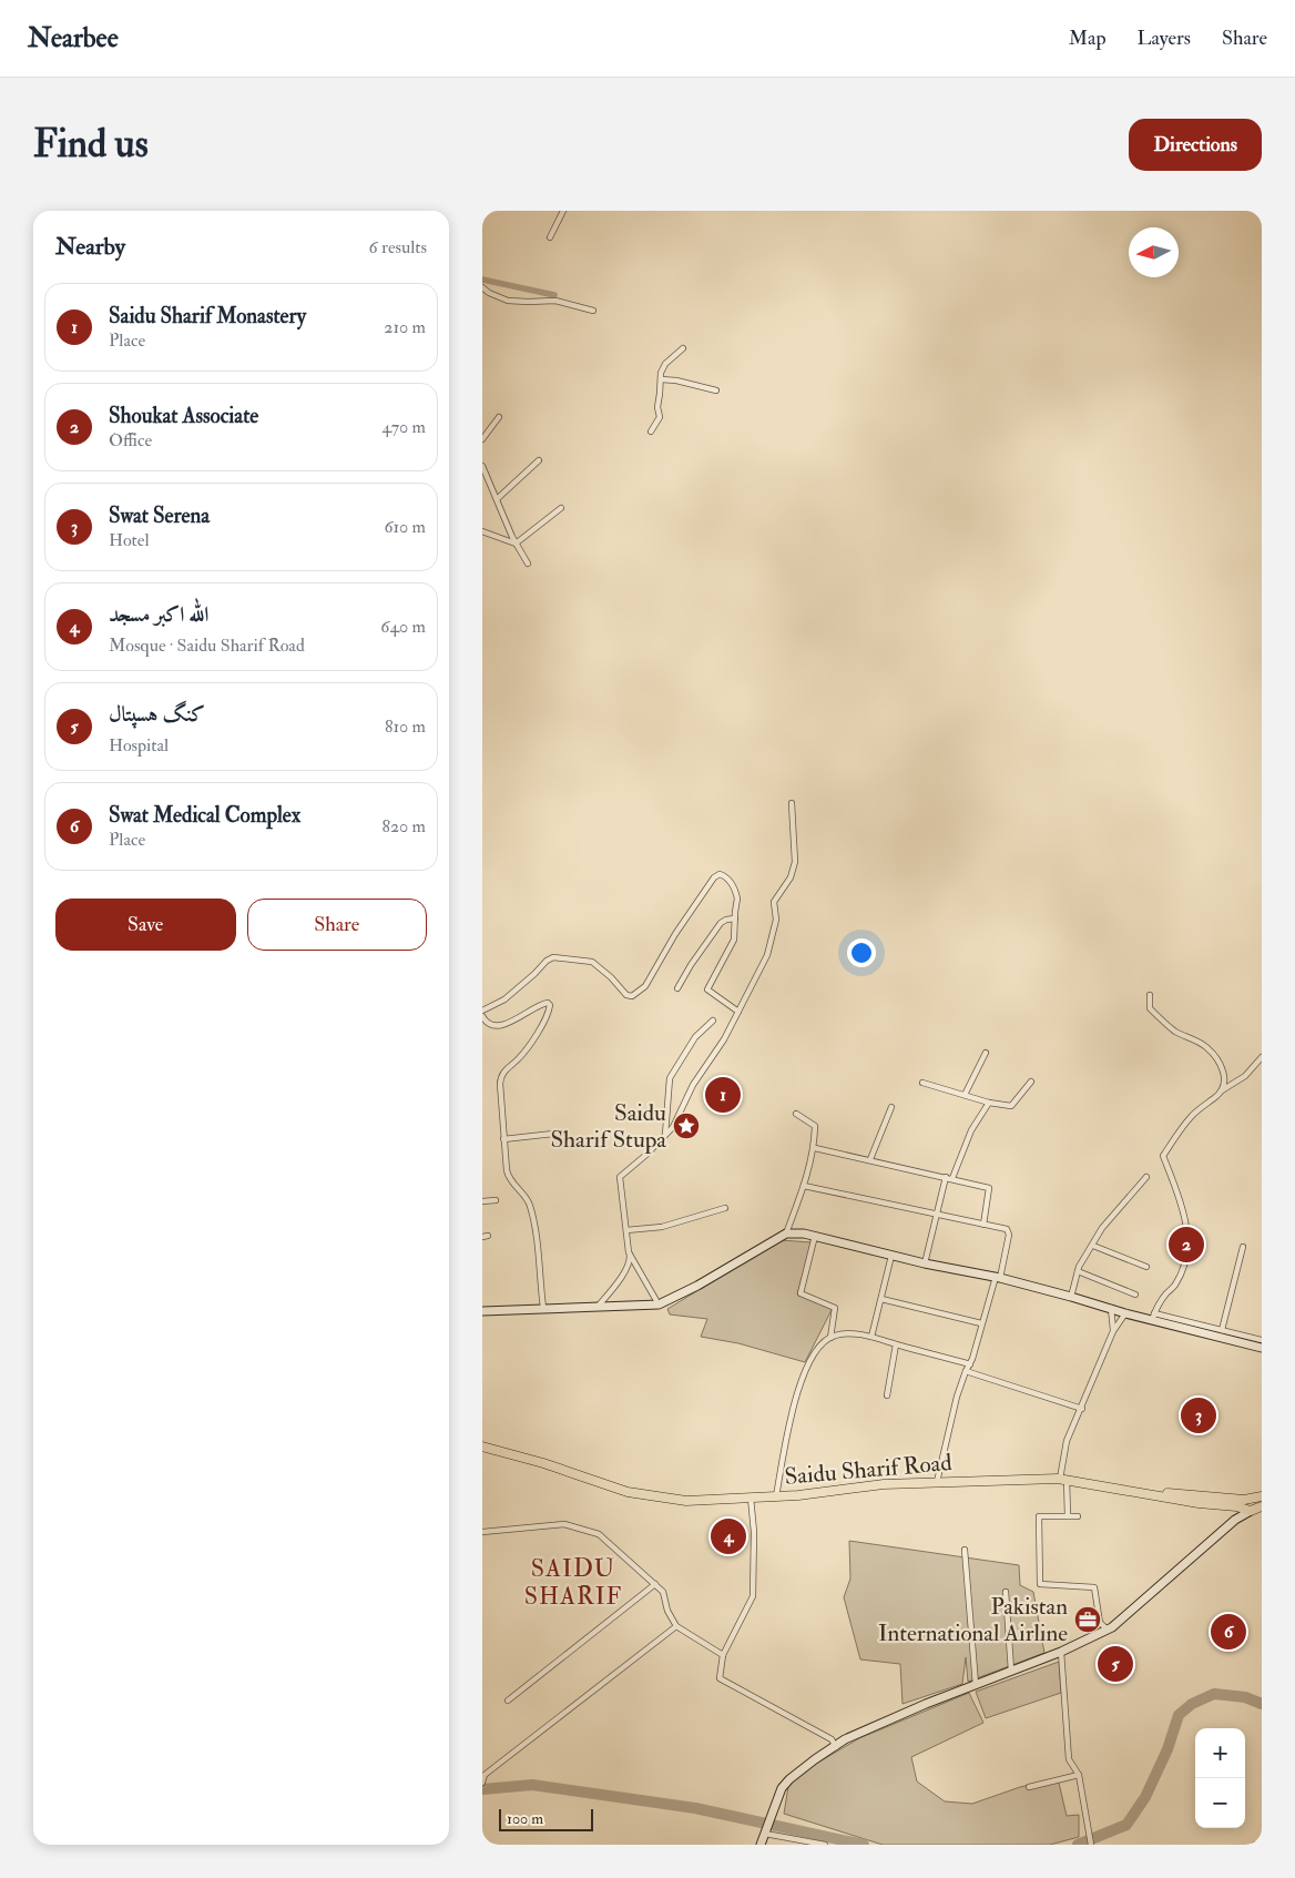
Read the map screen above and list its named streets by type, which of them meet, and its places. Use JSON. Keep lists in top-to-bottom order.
{
  "streets": {
    "main road": ["Saidu Sharif Road"]
  },
  "districts": ["SAIDU SHARIF"],
  "places": {
    "place": ["Saidu Sharif Stupa"],
    "office": ["Pakistan International Airline"]
  },
  "scale_bar": "100 m",
  "north": "left",
  "page": {
    "header": "Nearbee",
    "nav": ["Map", "Layers", "Share"],
    "buttons": [
      "Directions",
      ["Save", "Share"]
    ],
    "title": "Find us",
    "heading": ["Nearby", "6 results"],
    "list": [
      {
        "mark": "1",
        "name": "Saidu Sharif Monastery",
        "note": "Place",
        "value": "210 m"
      },
      {
        "mark": "2",
        "name": "Shoukat Associate",
        "note": "Office",
        "value": "470 m"
      },
      {
        "mark": "3",
        "name": "Swat Serena",
        "note": "Hotel",
        "value": "610 m"
      },
      {
        "mark": "4",
        "name": "اللہ اکبر مسجد",
        "note": "Mosque · Saidu Sharif Road",
        "value": "640 m"
      },
      {
        "mark": "5",
        "name": "کنگ ہسپتال",
        "note": "Hospital",
        "value": "810 m"
      },
      {
        "mark": "6",
        "name": "Swat Medical Complex",
        "note": "Place",
        "value": "820 m"
      }
    ],
    "pins": [
      "1",
      "2",
      "3",
      "4",
      "6",
      "5"
    ],
    "map_buttons": ["+", "−"],
    "scale": "100 m"
  }
}
